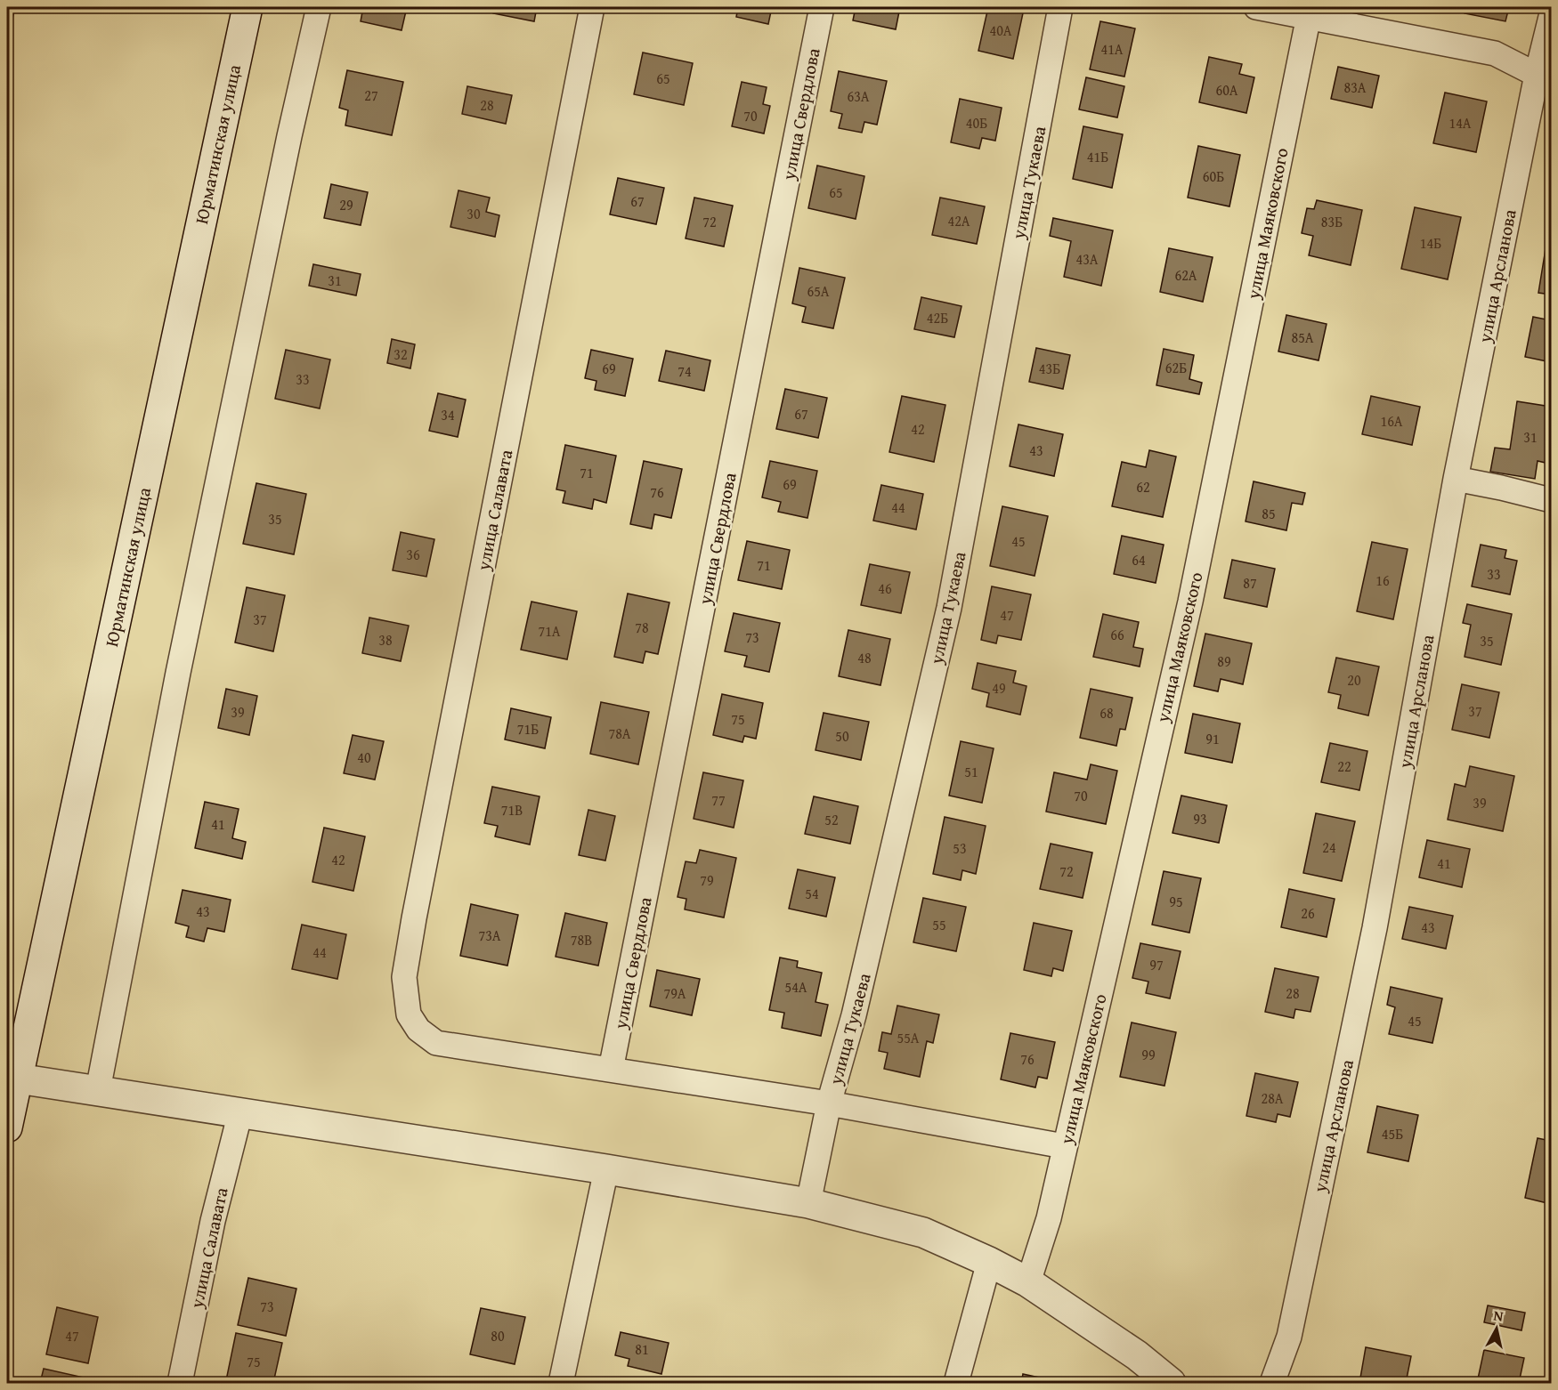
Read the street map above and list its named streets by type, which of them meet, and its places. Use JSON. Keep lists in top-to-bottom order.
{
  "streets": {
    "street": [
      "улица Свердлова",
      "Юрматинская улица",
      "улица Тукаева",
      "улица Маяковского",
      "улица Арсланова",
      "улица Салавата"
    ]
  },
  "crossings": [
    ["улица Свердлова", "улица Салавата"]
  ],
  "house_numbers": [
    "40А",
    "41А",
    "65",
    "83А",
    "60А",
    "27",
    "63А",
    "28",
    "70",
    "40Б",
    "14А",
    "41Б",
    "60Б",
    "65",
    "67",
    "29",
    "30",
    "42А",
    "72",
    "83Б",
    "14Б",
    "43А",
    "62А",
    "31",
    "65А",
    "42Б",
    "85А",
    "32",
    "62Б",
    "69",
    "43Б",
    "74",
    "33",
    "67",
    "34",
    "16А",
    "42",
    "31",
    "43",
    "71",
    "69",
    "62",
    "76",
    "44",
    "85",
    "35",
    "45",
    "36",
    "64",
    "71",
    "33",
    "16",
    "87",
    "46",
    "47",
    "37",
    "78",
    "71А",
    "66",
    "73",
    "38",
    "35",
    "48",
    "89",
    "20",
    "49",
    "37",
    "39",
    "68",
    "75",
    "71Б",
    "78А",
    "50",
    "91",
    "40",
    "22",
    "51",
    "70",
    "77",
    "39",
    "71В",
    "93",
    "52",
    "41",
    "24",
    "53",
    "42",
    "41",
    "72",
    "79",
    "54",
    "95",
    "43",
    "26",
    "55",
    "43",
    "73А",
    "78В",
    "44",
    "97",
    "54А",
    "79А",
    "28",
    "45",
    "55А",
    "99",
    "76",
    "28А",
    "45Б",
    "73",
    "47",
    "80",
    "81",
    "75"
  ],
  "north": "top"
}
